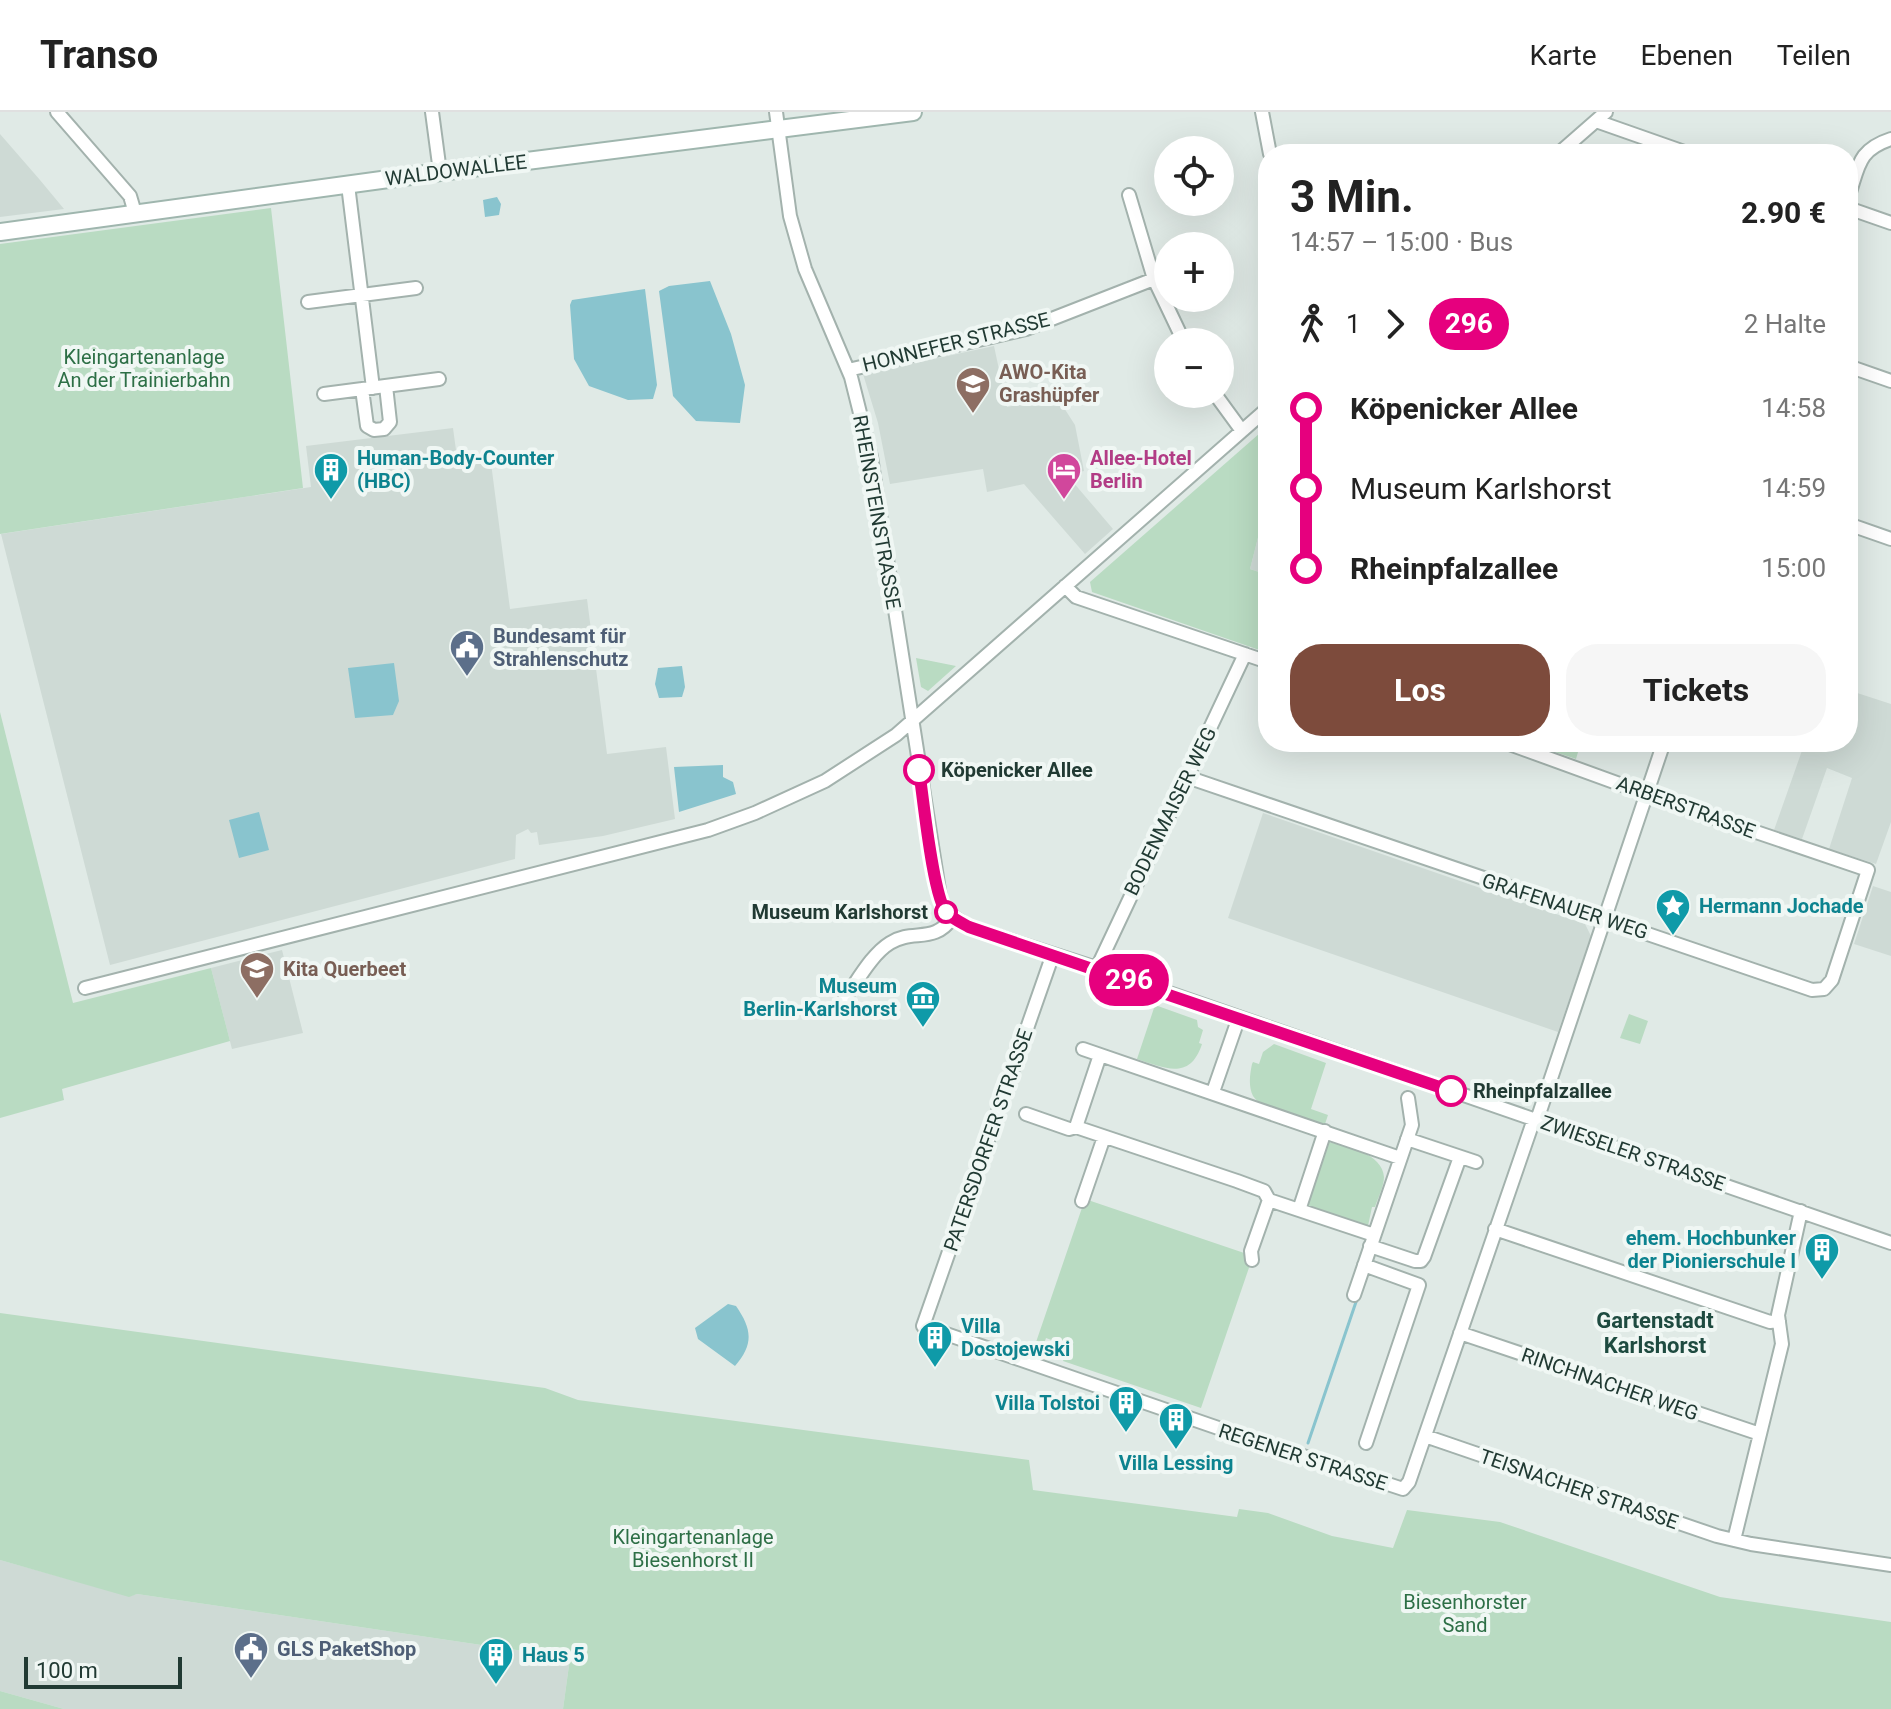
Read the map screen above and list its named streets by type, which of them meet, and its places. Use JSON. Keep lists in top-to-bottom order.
{
  "streets": {
    "street": [
      "WALDOWALLEE",
      "HONNEFER STRASSE",
      "RHEINSTEINSTRASSE",
      "ARBERSTRASSE",
      "BODENMAISER WEG",
      "GRAFENAUER WEG",
      "PATERSDORFER STRASSE",
      "ZWIESELER STRASSE",
      "RINCHNACHER WEG",
      "REGENER STRASSE",
      "TEISNACHER STRASSE"
    ]
  },
  "crossings": [
    ["WALDOWALLEE", "RHEINSTEINSTRASSE"],
    ["HONNEFER STRASSE", "RHEINSTEINSTRASSE"],
    ["RHEINSTEINSTRASSE", "ZWIESELER STRASSE"],
    ["ARBERSTRASSE", "GRAFENAUER WEG"],
    ["BODENMAISER WEG", "GRAFENAUER WEG"],
    ["BODENMAISER WEG", "ZWIESELER STRASSE"],
    ["PATERSDORFER STRASSE", "ZWIESELER STRASSE"],
    ["PATERSDORFER STRASSE", "REGENER STRASSE"],
    ["ZWIESELER STRASSE", "REGENER STRASSE"],
    ["RINCHNACHER WEG", "REGENER STRASSE"],
    ["REGENER STRASSE", "TEISNACHER STRASSE"]
  ],
  "districts": ["Gartenstadt Karlshorst"],
  "parks": ["Kleingartenanlage An der Trainierbahn", "Kleingartenanlage Biesenhorst II", "Biesenhorster Sand"],
  "places": {
    "school or university": ["AWO-Kita Grashüpfer", "Kita Querbeet"],
    "building": [
      "Human-Body-Counter (HBC)",
      "ehem. Hochbunker der Pionierschule I",
      "Villa Dostojewski",
      "Villa Tolstoi",
      "Villa Lessing",
      "Haus 5"
    ],
    "hotel": ["Allee-Hotel Berlin"],
    "public building": ["Bundesamt für Strahlenschutz", "GLS PaketShop"],
    "other": ["Köpenicker Allee", "Museum Karlshorst", "Rheinpfalzallee"],
    "place": ["Hermann Jochade"],
    "museum": ["Museum Berlin-Karlshorst"]
  },
  "lines": ["bus line 296"],
  "scale_bar": "100 m",
  "page": {
    "header": "Transo",
    "nav": ["Karte", "Ebenen", "Teilen"],
    "on_map": "296",
    "map_buttons": ["+", "−"],
    "heading": ["3 Min.", "14:57 – 15:00 · Bus", "2.90 €"],
    "legs": ["1", "296", "2 Halte"],
    "list": [
      {
        "name": "Köpenicker Allee",
        "value": "14:58"
      },
      {
        "name": "Museum Karlshorst",
        "value": "14:59"
      },
      {
        "name": "Rheinpfalzallee",
        "value": "15:00"
      }
    ],
    "buttons": ["Los", "Tickets"],
    "scale": "100 m"
  }
}
